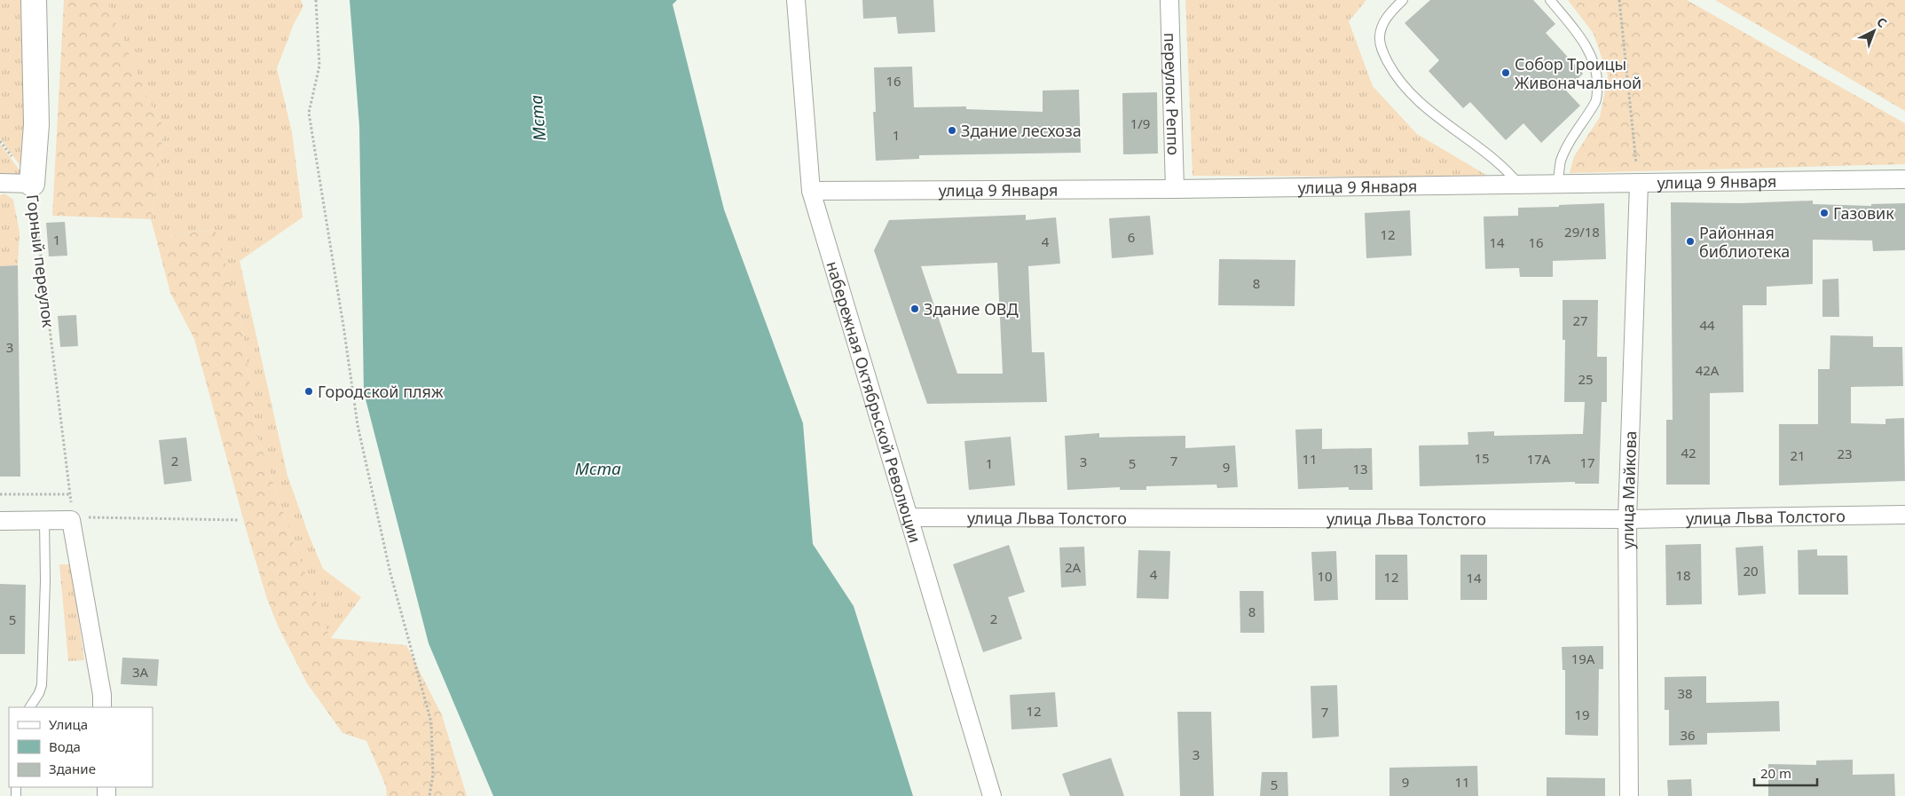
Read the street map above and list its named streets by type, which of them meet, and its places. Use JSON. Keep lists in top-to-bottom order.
{
  "streets": {
    "street": [
      "переулок Реппо",
      "улица 9 Января",
      "Горный переулок",
      "набережная Октябрьской Революции",
      "улица Майкова",
      "улица Льва Толстого"
    ]
  },
  "crossings": [
    ["переулок Реппо", "улица 9 Января"],
    ["улица 9 Января", "набережная Октябрьской Революции"],
    ["улица 9 Января", "улица Майкова"],
    ["набережная Октябрьской Революции", "улица Льва Толстого"],
    ["улица Майкова", "улица Льва Толстого"]
  ],
  "water": ["Мста"],
  "places": [
    "Собор Троицы Живоначальной",
    "Здание лесхоза",
    "Газовик",
    "Районная библиотека",
    "Здание ОВД",
    "Городской пляж"
  ],
  "house_numbers": [
    "16",
    "1/9",
    "1",
    "29/18",
    "12",
    "6",
    "1",
    "4",
    "14",
    "16",
    "8",
    "27",
    "44",
    "3",
    "42А",
    "25",
    "42",
    "23",
    "21",
    "15",
    "11",
    "17А",
    "2",
    "7",
    "3",
    "17",
    "1",
    "5",
    "9",
    "13",
    "2А",
    "20",
    "4",
    "18",
    "10",
    "12",
    "14",
    "8",
    "2",
    "5",
    "19А",
    "3А",
    "38",
    "12",
    "7",
    "19",
    "36",
    "3",
    "9",
    "11",
    "5"
  ],
  "legend": ["Улица", "Вода", "Здание"],
  "scale_bar": "20 m",
  "north": "top right"
}
